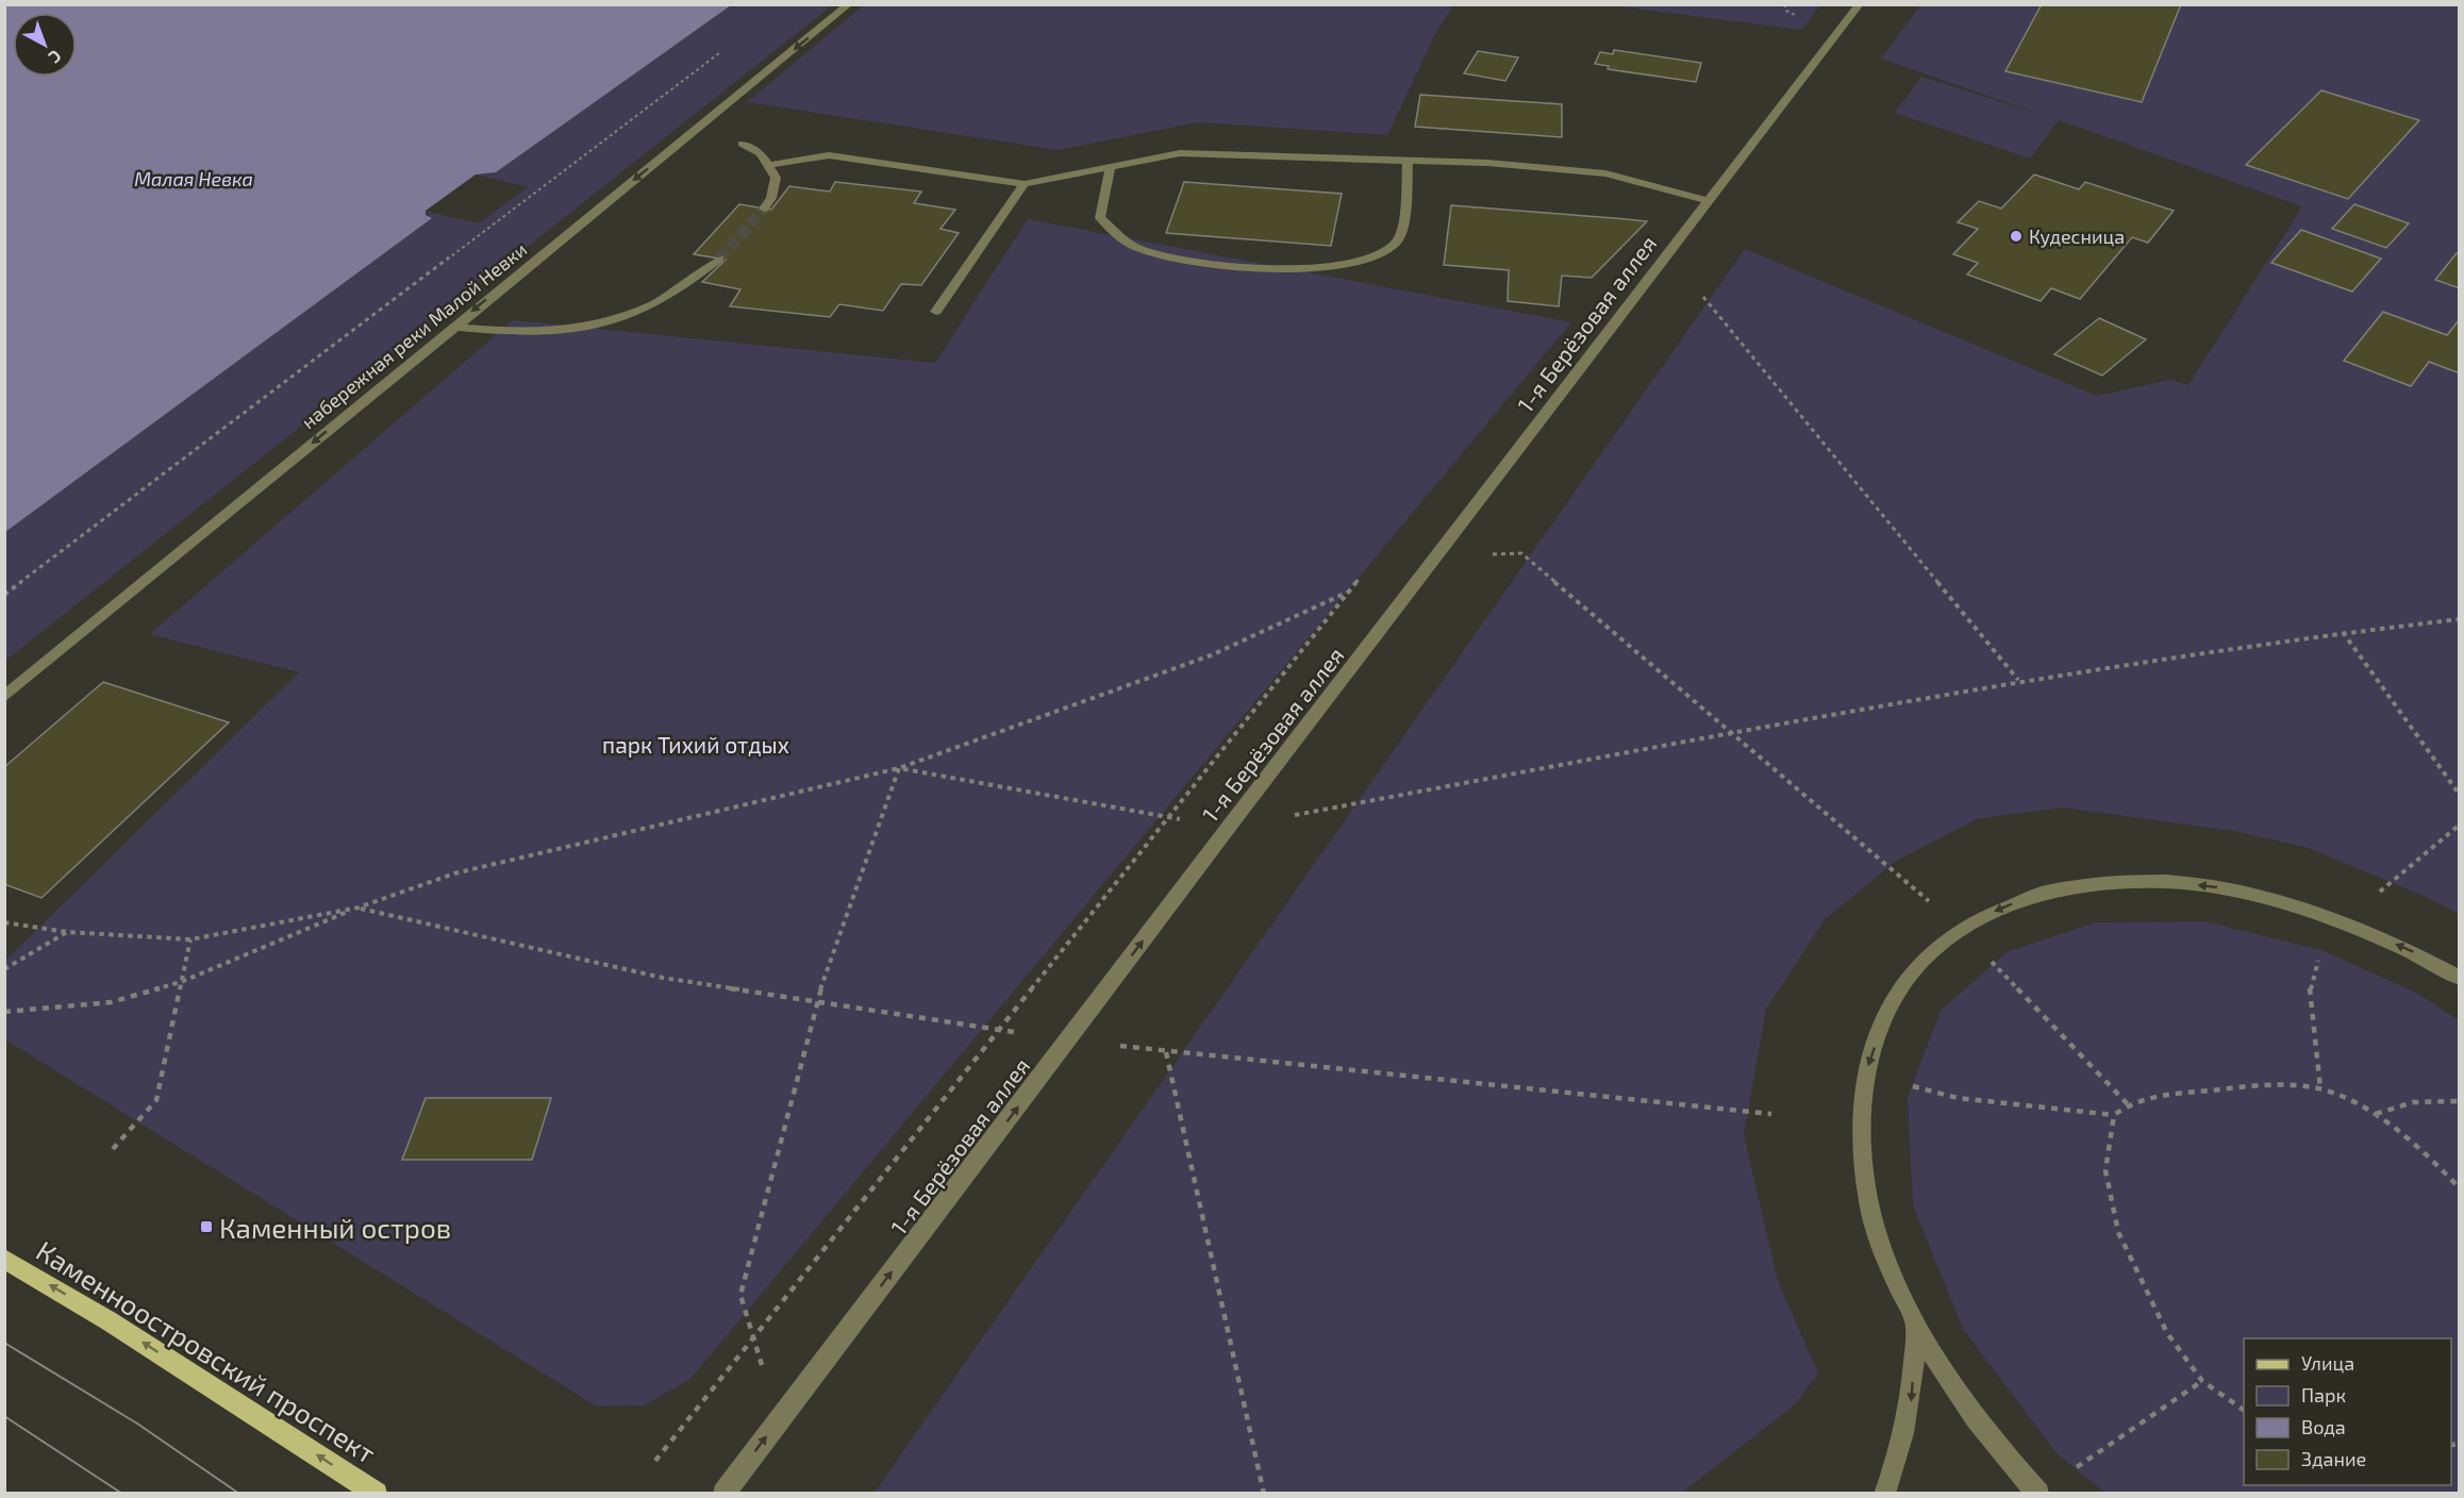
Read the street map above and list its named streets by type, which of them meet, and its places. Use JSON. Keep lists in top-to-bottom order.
{
  "streets": {
    "main road": ["Каменноостровский проспект"],
    "street": ["1-я Берёзовая аллея", "набережная реки Малой Невки"]
  },
  "one_way": ["1-я Берёзовая аллея", "набережная реки Малой Невки", "Каменноостровский проспект"],
  "water": ["Малая Невка"],
  "parks": ["парк Тихий отдых"],
  "places": {
    "other": ["Кудесница"],
    "transit": ["Каменный остров"]
  },
  "legend": [
    "Улица",
    "Парк",
    "Вода",
    "Здание"
  ],
  "north": "bottom right"
}
